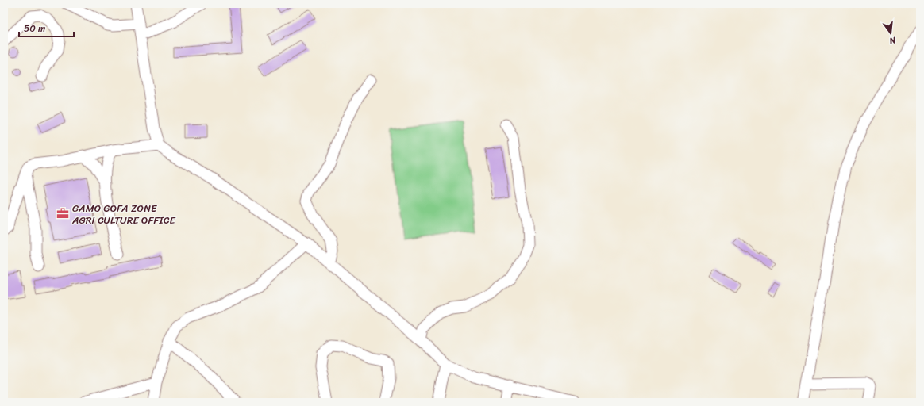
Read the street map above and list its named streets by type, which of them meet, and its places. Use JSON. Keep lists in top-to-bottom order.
{
  "places": {
    "office": ["GAMO GOFA ZONE AGRI CULTURE OFFICE"]
  },
  "scale_bar": "50 m",
  "north": "bottom"
}
